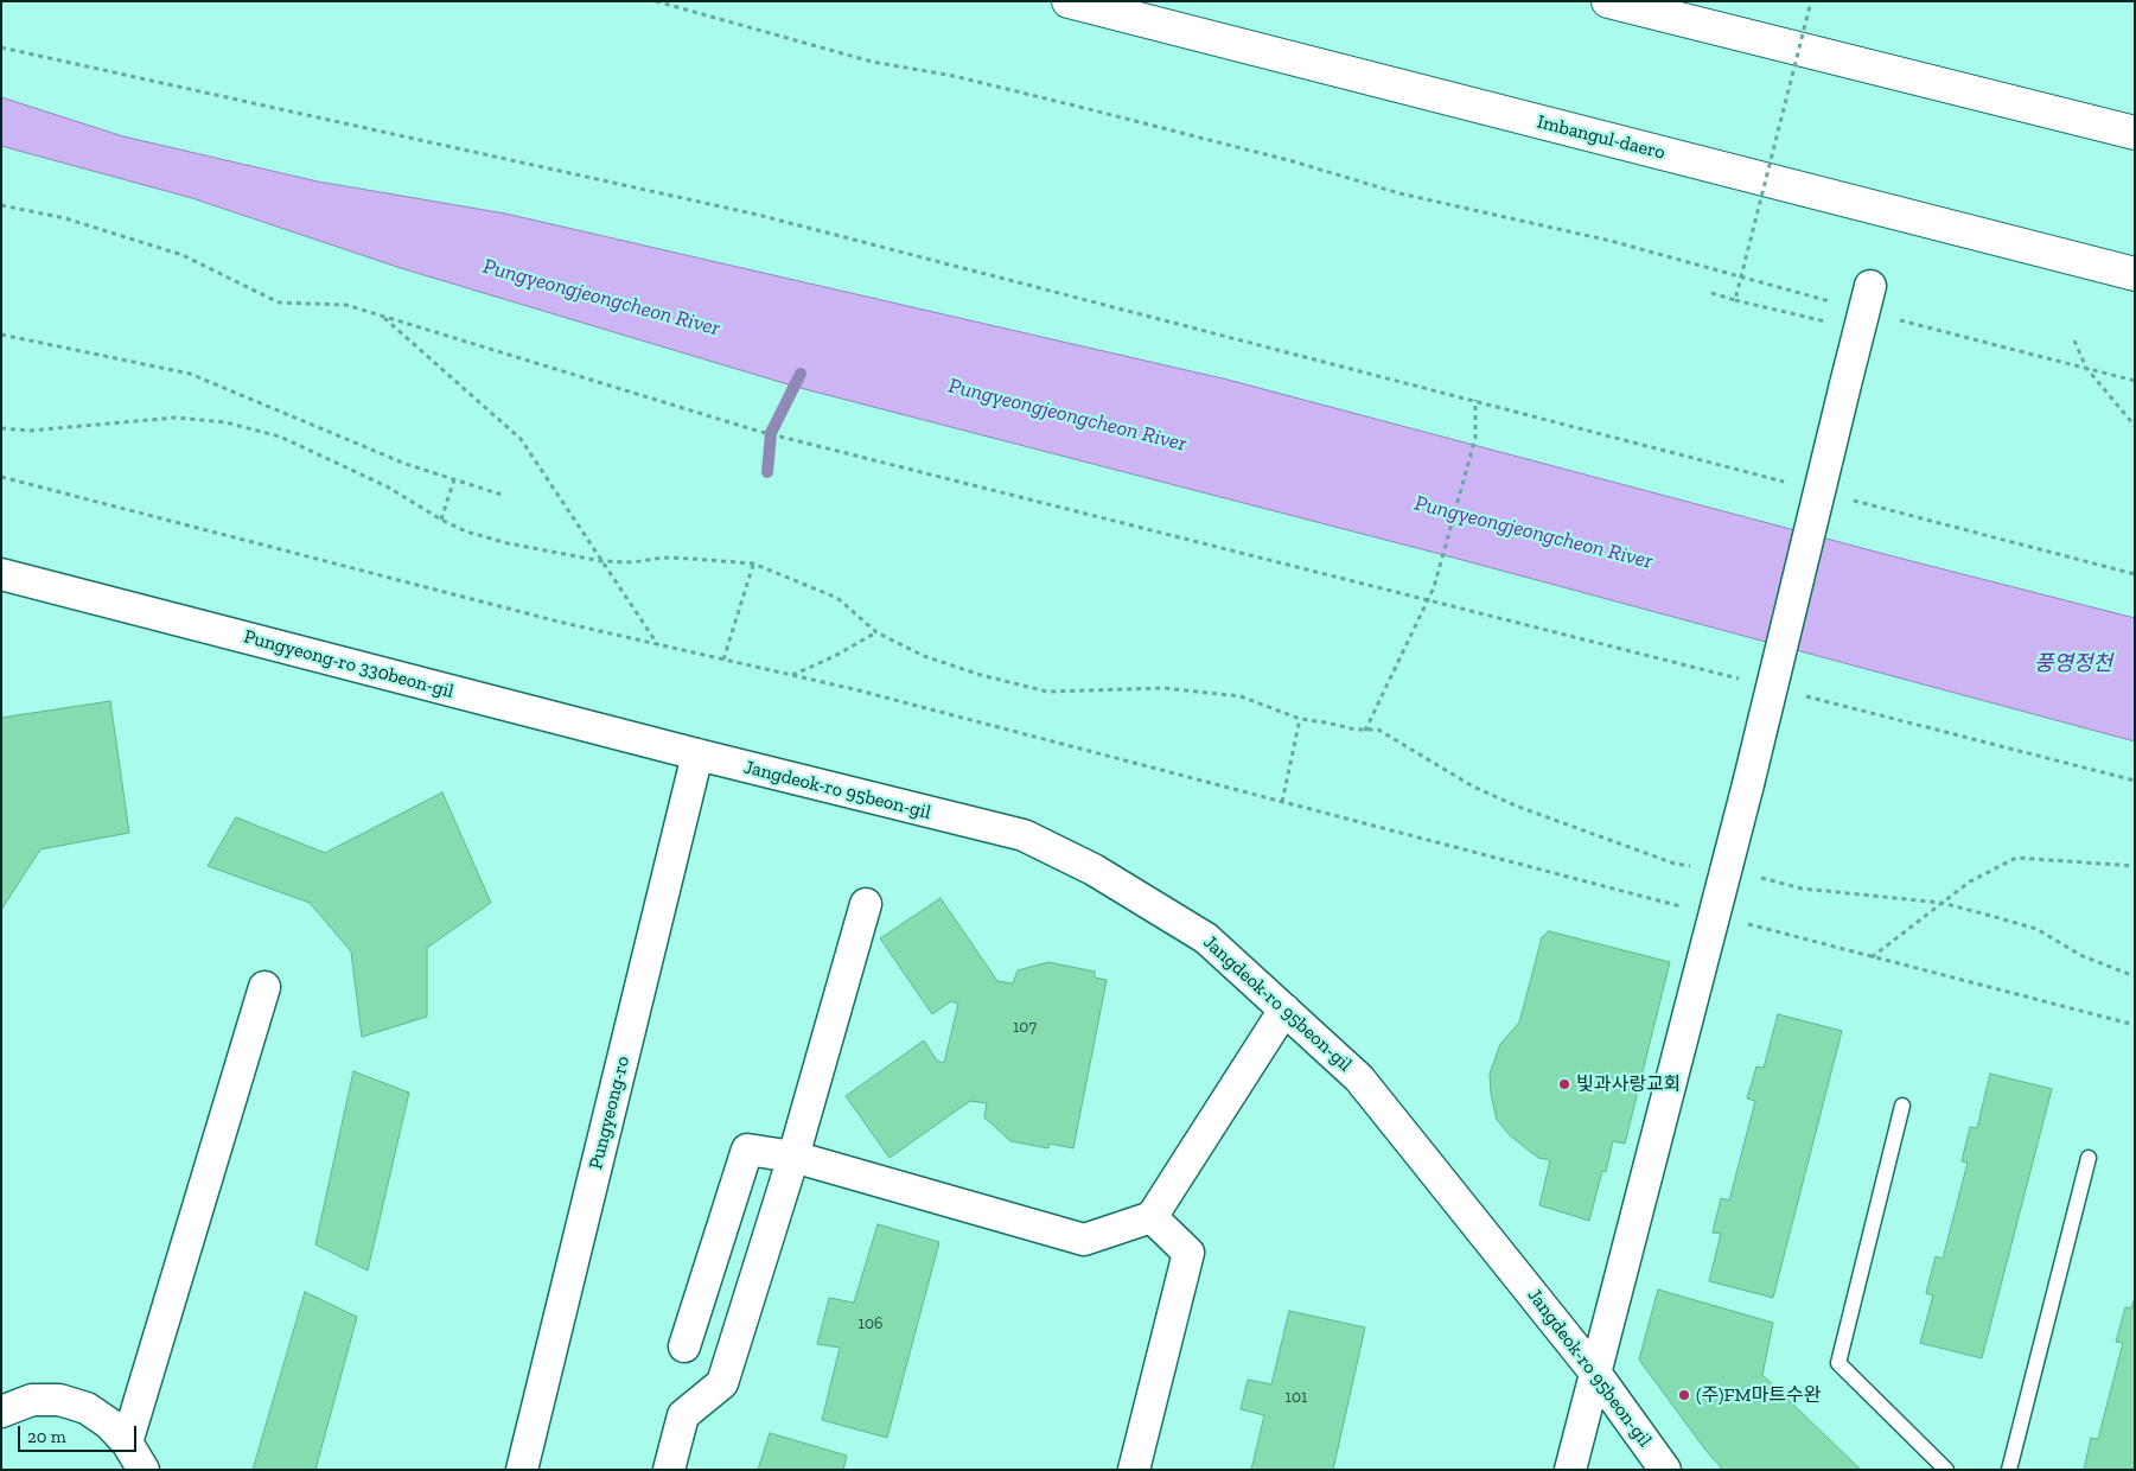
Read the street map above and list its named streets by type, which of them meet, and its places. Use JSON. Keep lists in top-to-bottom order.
{
  "streets": {
    "main road": ["Imbangul-daero"],
    "street": ["Pungyeong-ro 330beon-gil", "Jangdeok-ro 95beon-gil", "Pungyeong-ro"]
  },
  "crossings": [
    ["Pungyeong-ro 330beon-gil", "Jangdeok-ro 95beon-gil"],
    ["Pungyeong-ro 330beon-gil", "Pungyeong-ro"],
    ["Jangdeok-ro 95beon-gil", "Pungyeong-ro"]
  ],
  "water": ["Pungyeongjeongcheon River", "풍영정천"],
  "places": ["빛과사랑교회", "(주)FM마트수완"],
  "house_numbers": ["107", "106", "101"],
  "scale_bar": "20 m"
}
